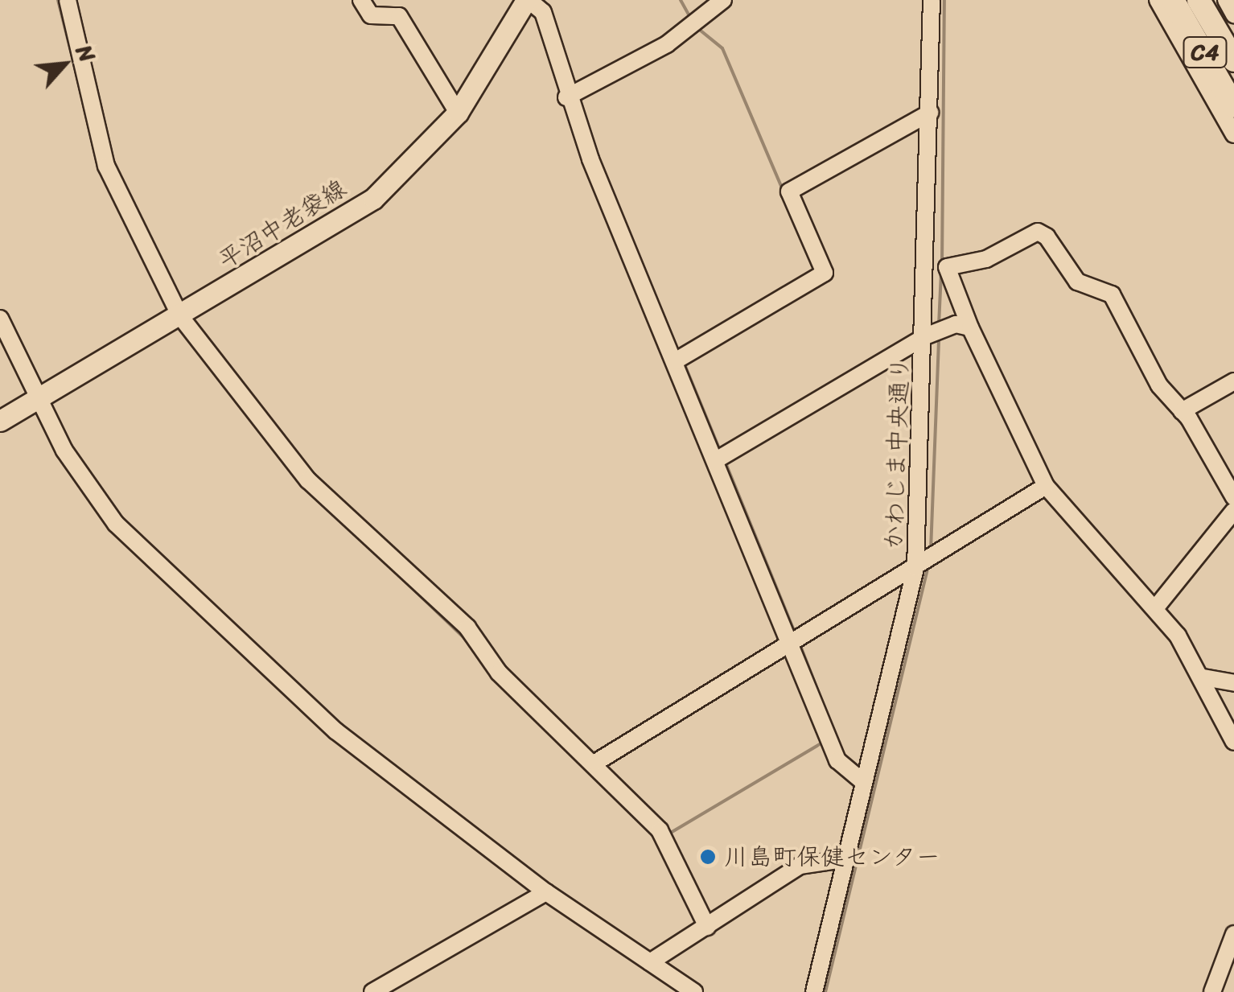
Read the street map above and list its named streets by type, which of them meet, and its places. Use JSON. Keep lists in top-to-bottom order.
{
  "streets": {
    "highway": ["C4"],
    "main road": ["平沼中老袋線"],
    "street": ["かわじま中央通り"]
  },
  "places": ["川島町保健センター"],
  "north": "top right"
}
